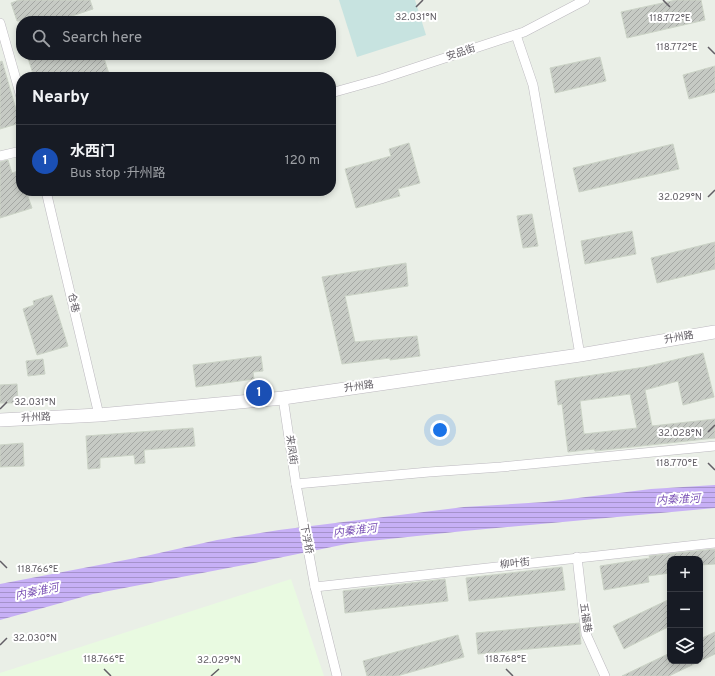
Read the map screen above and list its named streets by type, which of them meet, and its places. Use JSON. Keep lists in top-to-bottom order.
{
  "streets": {
    "main road": ["升州路"],
    "street": [
      "安品街",
      "仓巷",
      "来凤街",
      "下浮桥",
      "柳叶街",
      "五福巷"
    ]
  },
  "crossings": [
    ["仓巷", "升州路"],
    ["升州路", "来凤街"],
    ["来凤街", "下浮桥"],
    ["下浮桥", "柳叶街"],
    ["柳叶街", "五福巷"]
  ],
  "water": ["内秦淮河"],
  "page": {
    "search": "Search here",
    "heading": "Nearby",
    "list": [
      {
        "mark": "1",
        "name": "水西门",
        "note": "Bus stop · 升州路",
        "value": "120 m"
      }
    ],
    "pins": "1",
    "map_buttons": ["+", "−"]
  },
  "coordinates": [
    "32.031°N",
    "118.772°E",
    "32.029°N",
    "32.028°N",
    "118.770°E",
    "118.766°E",
    "32.030°N",
    "118.768°E"
  ]
}
